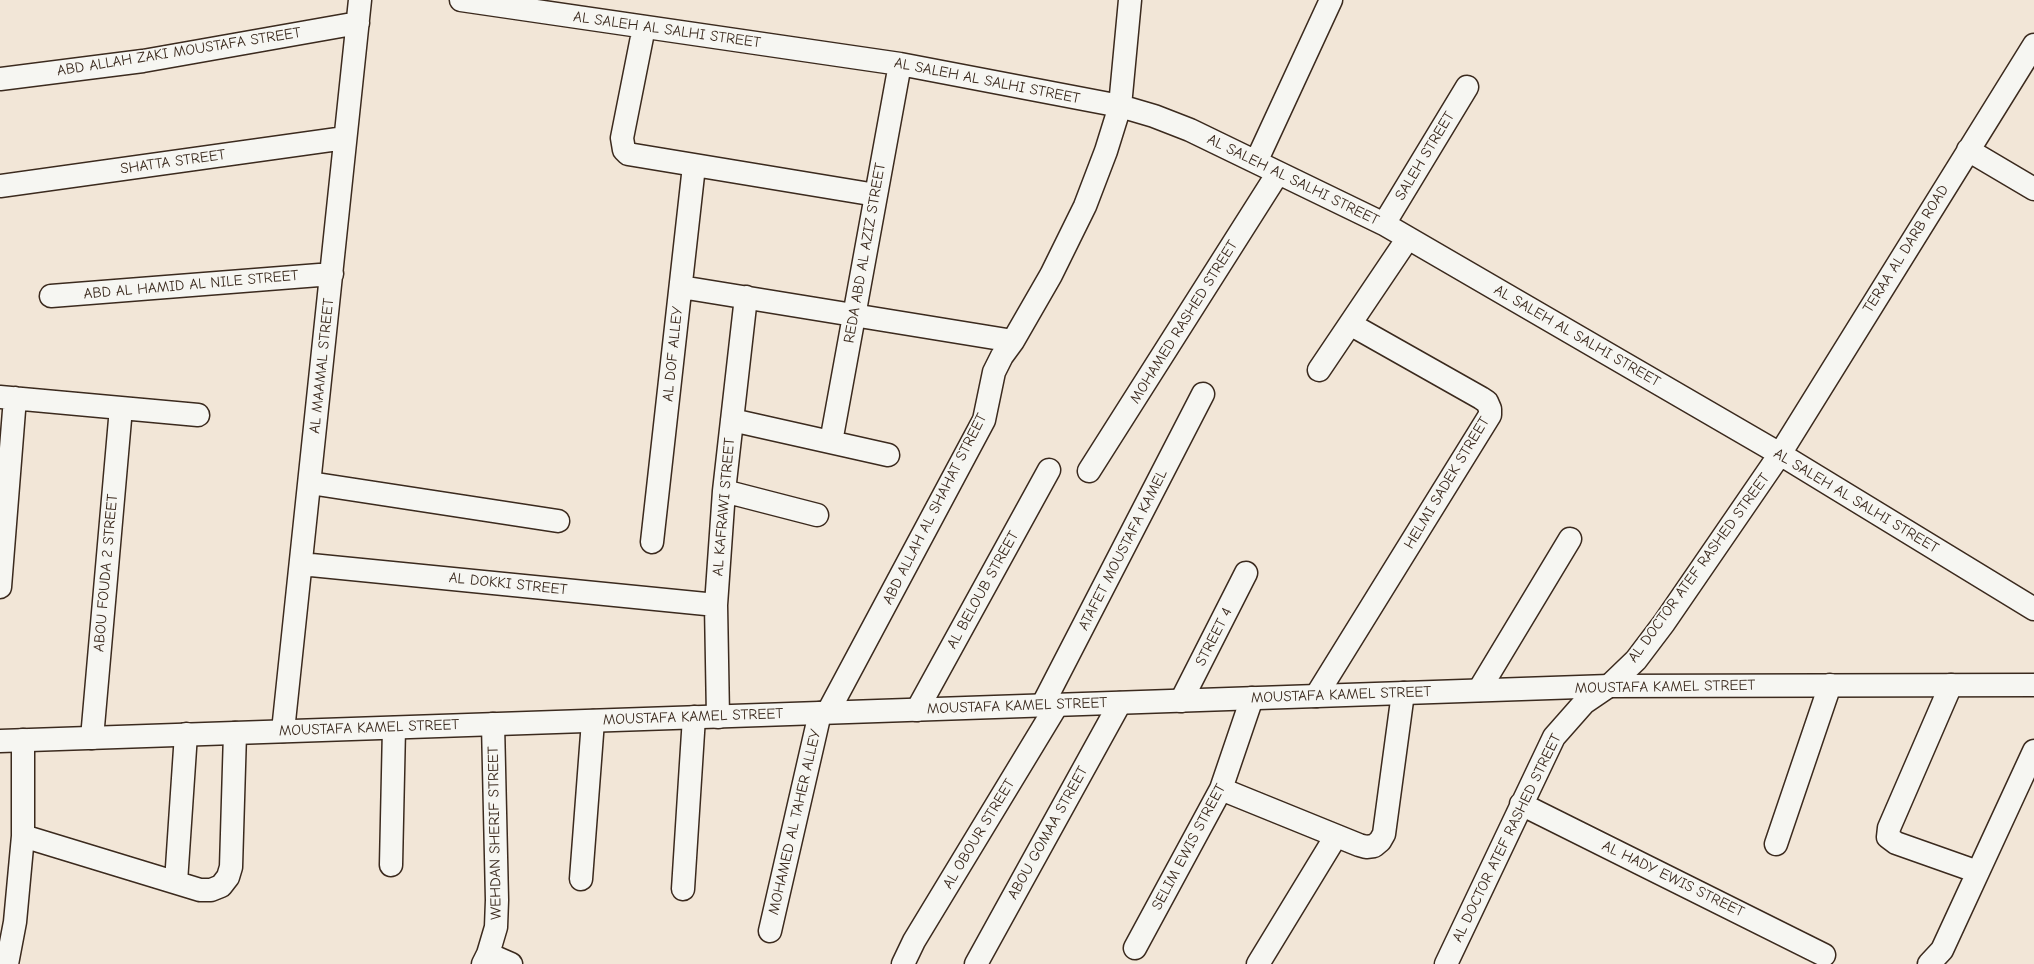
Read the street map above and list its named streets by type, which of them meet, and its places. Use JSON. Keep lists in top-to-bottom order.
{
  "streets": {
    "street": [
      "AL SALEH AL SALHI STREET",
      "ABD ALLAH ZAKI MOUSTAFA STREET",
      "SALEH STREET",
      "SHATTA STREET",
      "TERAA AL DARB ROAD",
      "REDA ABD AL AZIZ STREET",
      "ABD AL HAMID AL NILE STREET",
      "MOHAMED RASHED STREET",
      "AL DOF ALLEY",
      "AL MAAMAL STREET",
      "HELMI SADEK STREET",
      "AL KAFRAWI STREET",
      "ABD ALLAH AL SHAHAT STREET",
      "ATAFET MOUSTAFA KAMEL",
      "AL DOCTOR ATEF RASHED STREET",
      "ABOU FOUDA 2 STREET",
      "AL DOKKI STREET",
      "AL BELOUB STREET",
      "STREET 4",
      "MOUSTAFA KAMEL STREET",
      "MOHAMED AL TAHER ALLEY",
      "WEHDAN SHERIF STREET",
      "ABOU GOMAA STREET",
      "AL OBOUR STREET",
      "SELIM EWIS STREET",
      "AL HADY EWIS STREET"
    ]
  },
  "crossings": [
    ["AL SALEH AL SALHI STREET", "SALEH STREET"],
    ["AL SALEH AL SALHI STREET", "TERAA AL DARB ROAD"],
    ["AL SALEH AL SALHI STREET", "REDA ABD AL AZIZ STREET"],
    ["AL SALEH AL SALHI STREET", "MOHAMED RASHED STREET"],
    ["AL SALEH AL SALHI STREET", "ABD ALLAH AL SHAHAT STREET"],
    ["AL SALEH AL SALHI STREET", "AL DOCTOR ATEF RASHED STREET"],
    ["ABD ALLAH ZAKI MOUSTAFA STREET", "AL MAAMAL STREET"],
    ["SHATTA STREET", "AL MAAMAL STREET"],
    ["TERAA AL DARB ROAD", "AL DOCTOR ATEF RASHED STREET"],
    ["ABD AL HAMID AL NILE STREET", "AL MAAMAL STREET"],
    ["AL MAAMAL STREET", "AL DOKKI STREET"],
    ["AL MAAMAL STREET", "MOUSTAFA KAMEL STREET"],
    ["HELMI SADEK STREET", "MOUSTAFA KAMEL STREET"],
    ["AL KAFRAWI STREET", "AL DOKKI STREET"],
    ["AL KAFRAWI STREET", "MOUSTAFA KAMEL STREET"],
    ["ABD ALLAH AL SHAHAT STREET", "MOUSTAFA KAMEL STREET"],
    ["ABD ALLAH AL SHAHAT STREET", "MOHAMED AL TAHER ALLEY"],
    ["ATAFET MOUSTAFA KAMEL", "MOUSTAFA KAMEL STREET"],
    ["ATAFET MOUSTAFA KAMEL", "AL OBOUR STREET"],
    ["AL DOCTOR ATEF RASHED STREET", "MOUSTAFA KAMEL STREET"],
    ["AL DOCTOR ATEF RASHED STREET", "AL HADY EWIS STREET"],
    ["ABOU FOUDA 2 STREET", "MOUSTAFA KAMEL STREET"],
    ["AL BELOUB STREET", "MOUSTAFA KAMEL STREET"],
    ["STREET 4", "MOUSTAFA KAMEL STREET"],
    ["MOUSTAFA KAMEL STREET", "MOHAMED AL TAHER ALLEY"],
    ["MOUSTAFA KAMEL STREET", "WEHDAN SHERIF STREET"],
    ["MOUSTAFA KAMEL STREET", "ABOU GOMAA STREET"],
    ["MOUSTAFA KAMEL STREET", "AL OBOUR STREET"],
    ["MOUSTAFA KAMEL STREET", "SELIM EWIS STREET"]
  ]
}
